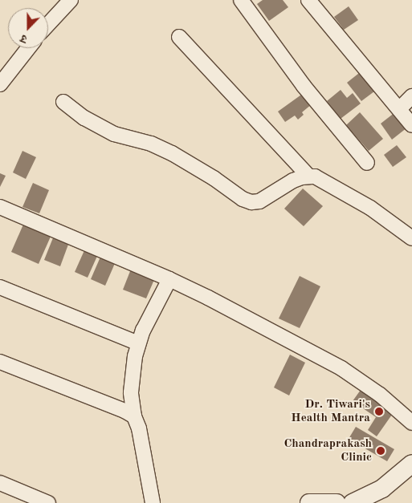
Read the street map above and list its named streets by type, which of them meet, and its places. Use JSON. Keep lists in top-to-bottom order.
{
  "places": ["Dr. Tiwari's Health Mantra", "Chandraprakash Clinic"],
  "north": "bottom"
}
